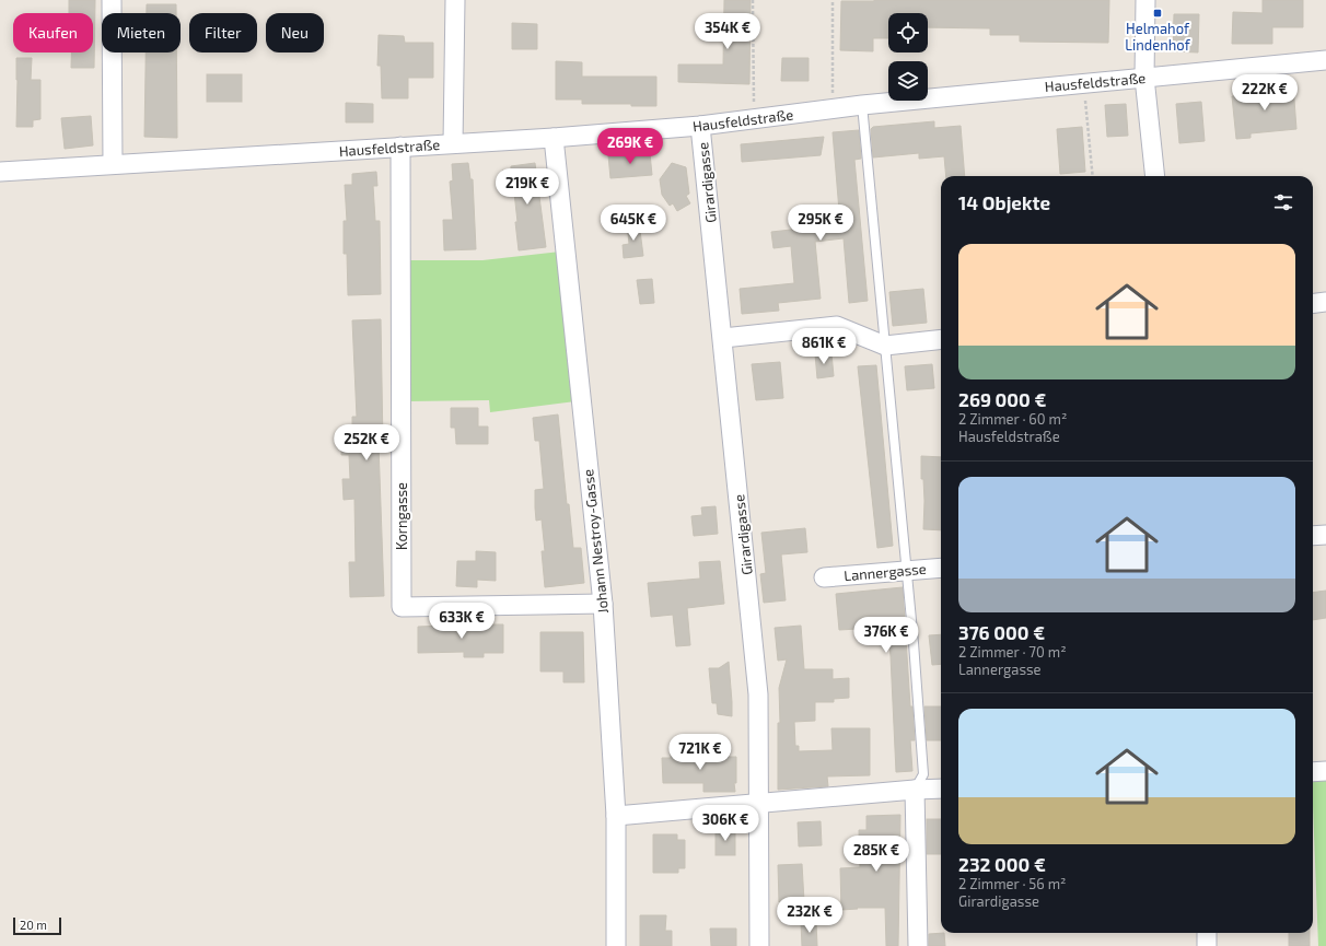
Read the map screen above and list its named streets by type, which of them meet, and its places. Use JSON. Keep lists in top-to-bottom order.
{
  "streets": {
    "street": [
      "Hausfeldstraße",
      "Girardigasse",
      "Korngasse",
      "Johann Nestroy-Gasse",
      "Lannergasse"
    ]
  },
  "crossings": [
    ["Hausfeldstraße", "Girardigasse"],
    ["Hausfeldstraße", "Korngasse"],
    ["Hausfeldstraße", "Johann Nestroy-Gasse"],
    ["Korngasse", "Johann Nestroy-Gasse"]
  ],
  "places": {
    "transit": ["Helmahof Lindenhof"]
  },
  "scale_bar": "20 m",
  "page": {
    "price": [
      "354K €",
      "222K €",
      "269K €",
      "219K €",
      "645K €",
      "295K €",
      "861K €",
      "252K €",
      "633K €",
      "376K €",
      "721K €",
      "306K €",
      "285K €",
      "232K €"
    ],
    "chip": [
      "Kaufen",
      "Mieten",
      "Filter",
      "Neu"
    ],
    "heading": "14 Objekte",
    "list": [
      {
        "name": "269 000 €",
        "note": "2 Zimmer · 60 m² · Hausfeldstraße"
      },
      {
        "name": "376 000 €",
        "note": "2 Zimmer · 70 m² · Lannergasse"
      },
      {
        "name": "232 000 €",
        "note": "2 Zimmer · 56 m² · Girardigasse"
      }
    ],
    "scale": "20 m"
  }
}
